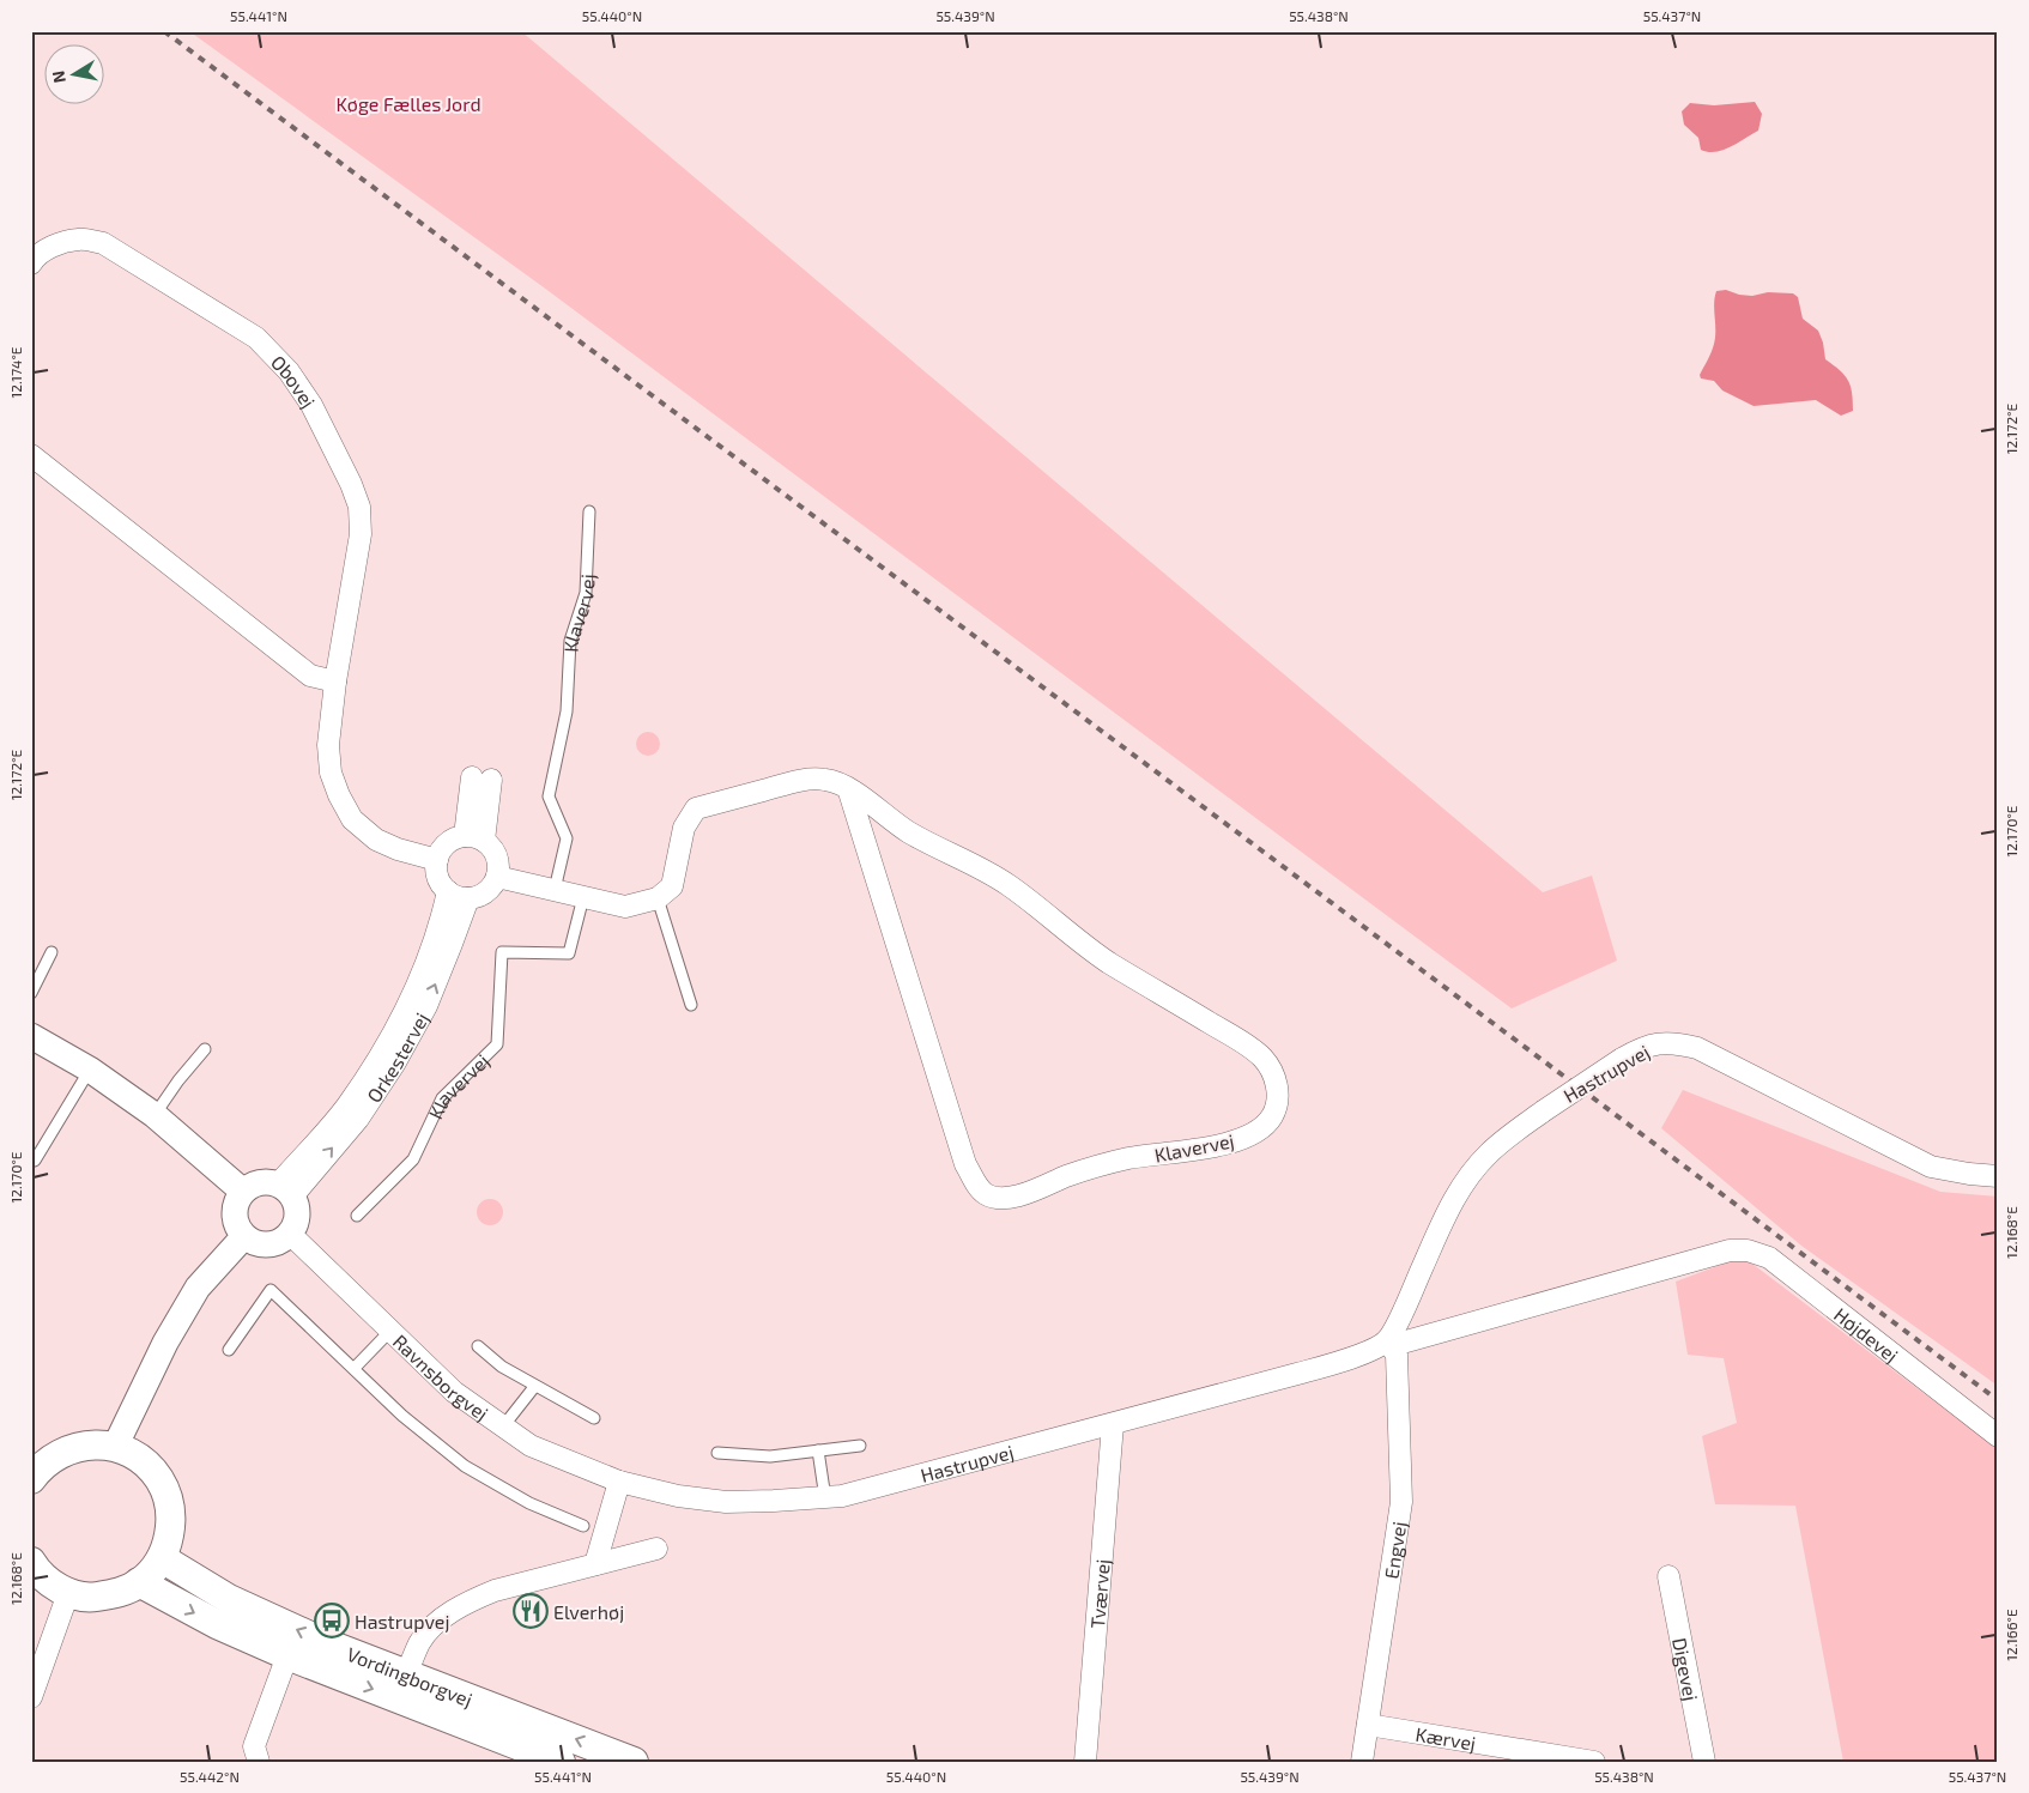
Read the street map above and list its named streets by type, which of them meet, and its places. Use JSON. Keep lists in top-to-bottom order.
{
  "streets": {
    "main road": ["Vordingborgvej"],
    "street": [
      "Obovej",
      "Klavervej",
      "Orkestervej",
      "Hastrupvej",
      "Højdevej",
      "Ravnsborgvej",
      "Engvej",
      "Tværvej",
      "Digevej",
      "Kærvej"
    ]
  },
  "crossings": [
    ["Obovej", "Orkestervej"],
    ["Orkestervej", "Ravnsborgvej"],
    ["Hastrupvej", "Højdevej"],
    ["Hastrupvej", "Ravnsborgvej"],
    ["Hastrupvej", "Engvej"],
    ["Hastrupvej", "Tværvej"],
    ["Engvej", "Kærvej"]
  ],
  "parks": ["Køge Fælles Jord"],
  "places": {
    "restaurant": ["Elverhøj"],
    "bus stop": ["Hastrupvej"]
  },
  "north": "left",
  "coordinates": [
    "55.441°N",
    "55.440°N",
    "55.439°N",
    "55.438°N",
    "55.437°N",
    "12.174°E",
    "12.172°E",
    "12.170°E",
    "12.168°E",
    "12.166°E",
    "55.442°N"
  ]
}
